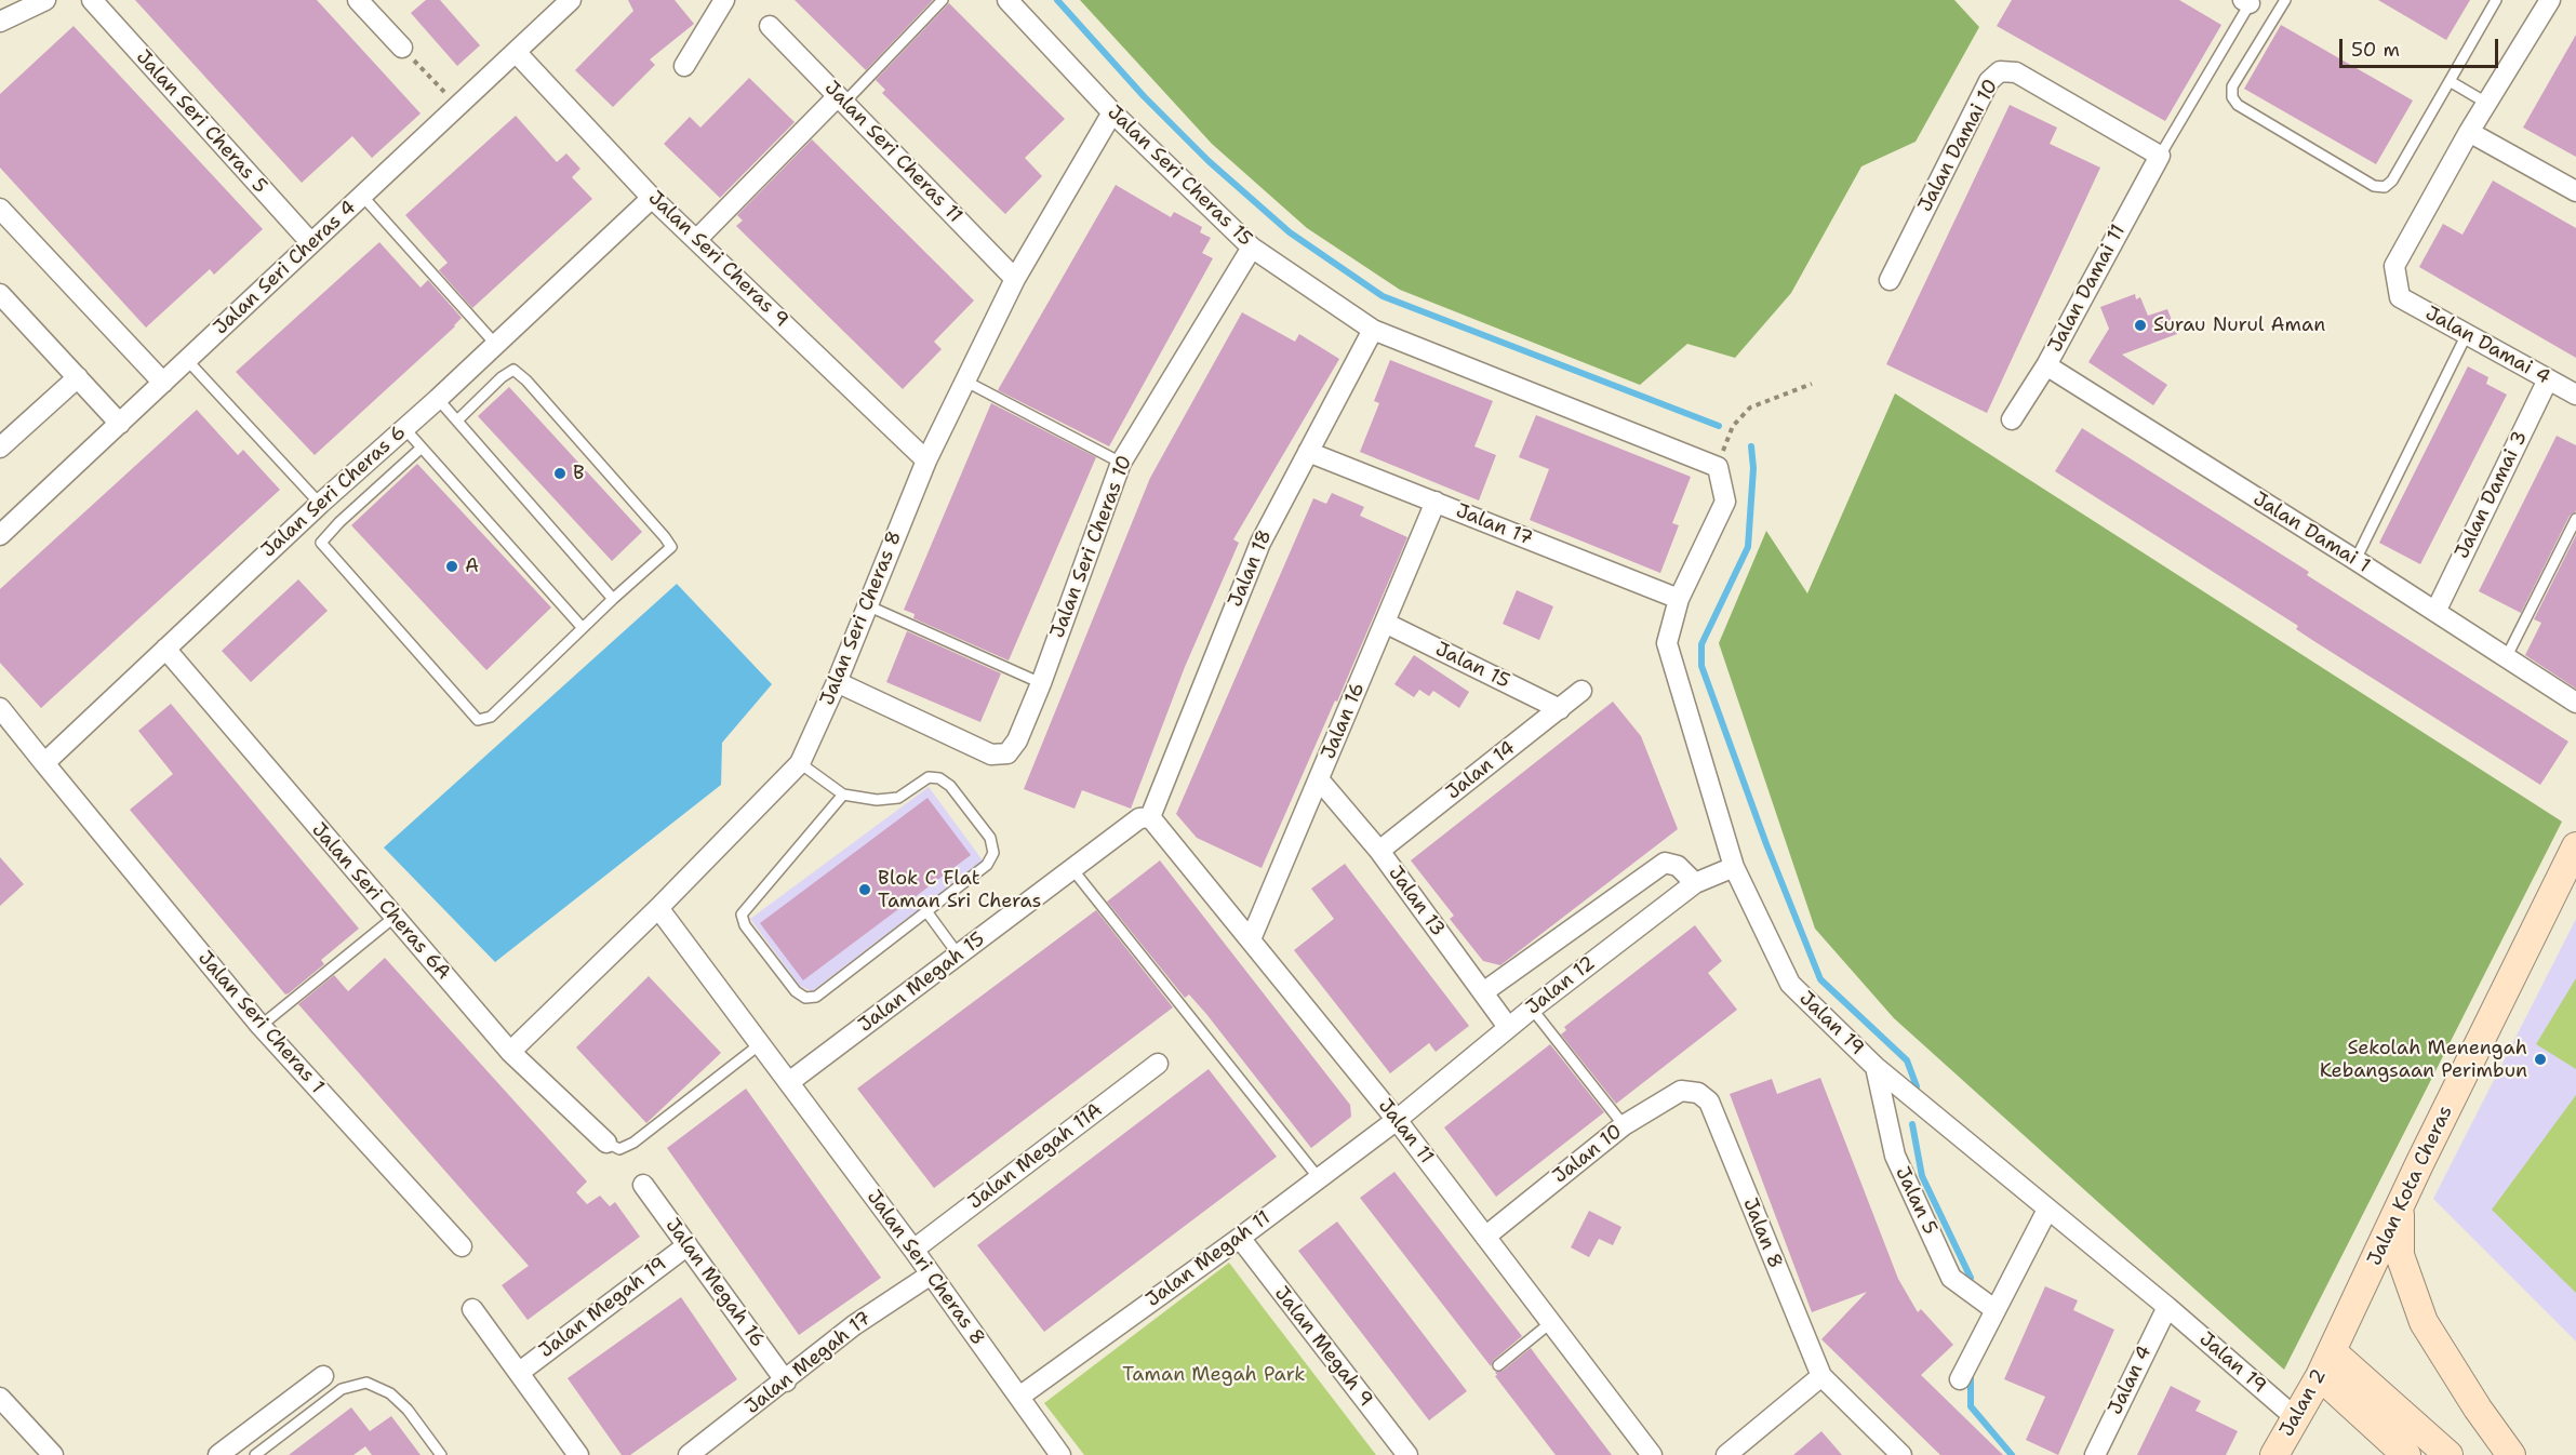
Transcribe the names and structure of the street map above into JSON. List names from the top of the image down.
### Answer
{
  "streets": {
    "street": [
      "Jalan Seri Cheras 5",
      "Jalan Damai 10",
      "Jalan Seri Cheras 11",
      "Jalan Seri Cheras 15",
      "Jalan Seri Cheras 9",
      "Jalan Seri Cheras 4",
      "Jalan Damai 11",
      "Jalan Damai 4",
      "Jalan Seri Cheras 6",
      "Jalan Damai 3",
      "Jalan 17",
      "Jalan Damai 1",
      "Jalan Seri Cheras 10",
      "Jalan 18",
      "Jalan Seri Cheras 8",
      "Jalan 15",
      "Jalan 16",
      "Jalan 14",
      "Jalan Seri Cheras 6A",
      "Jalan 13",
      "Jalan Megah 15",
      "Jalan 12",
      "Jalan Seri Cheras 1",
      "Jalan 19",
      "Jalan 11",
      "Jalan 10",
      "Jalan Megah 11A",
      "Jalan Kota Cheras",
      "Jalan 5",
      "Jalan 8",
      "Jalan Megah 11",
      "Jalan Megah 16",
      "Jalan Megah 19",
      "Jalan Megah 9",
      "Jalan Megah 17",
      "Jalan 4",
      "Jalan 2"
    ]
  },
  "crossings": [
    ["Jalan Seri Cheras 5", "Jalan Seri Cheras 4"],
    ["Jalan Damai 10", "Jalan Damai 11"],
    ["Jalan Seri Cheras 11", "Jalan Seri Cheras 8"],
    ["Jalan Seri Cheras 15", "Jalan Seri Cheras 10"],
    ["Jalan Seri Cheras 15", "Jalan 18"],
    ["Jalan Seri Cheras 15", "Jalan Seri Cheras 8"],
    ["Jalan Seri Cheras 9", "Jalan Seri Cheras 4"],
    ["Jalan Seri Cheras 9", "Jalan Seri Cheras 6"],
    ["Jalan Seri Cheras 9", "Jalan Seri Cheras 8"],
    ["Jalan Damai 11", "Jalan Damai 1"],
    ["Jalan Damai 4", "Jalan Damai 3"],
    ["Jalan Seri Cheras 6", "Jalan Seri Cheras 6A"],
    ["Jalan Seri Cheras 6", "Jalan Seri Cheras 1"],
    ["Jalan Damai 3", "Jalan Damai 1"],
    ["Jalan 17", "Jalan 18"],
    ["Jalan 17", "Jalan 16"],
    ["Jalan 17", "Jalan 19"],
    ["Jalan Seri Cheras 10", "Jalan Seri Cheras 8"],
    ["Jalan 18", "Jalan Megah 15"],
    ["Jalan 18", "Jalan 11"],
    ["Jalan Seri Cheras 8", "Jalan Seri Cheras 6A"],
    ["Jalan Seri Cheras 8", "Jalan Megah 15"],
    ["Jalan Seri Cheras 8", "Jalan Megah 11A"],
    ["Jalan Seri Cheras 8", "Jalan Megah 11"],
    ["Jalan Seri Cheras 8", "Jalan Megah 17"],
    ["Jalan 15", "Jalan 16"],
    ["Jalan 15", "Jalan 14"],
    ["Jalan 16", "Jalan 13"],
    ["Jalan 16", "Jalan 11"],
    ["Jalan 14", "Jalan 13"],
    ["Jalan 13", "Jalan 12"],
    ["Jalan Megah 15", "Jalan 11"],
    ["Jalan 12", "Jalan 19"],
    ["Jalan 12", "Jalan 11"],
    ["Jalan 12", "Jalan Megah 11"],
    ["Jalan 19", "Jalan 5"],
    ["Jalan 19", "Jalan 4"],
    ["Jalan 19", "Jalan 2"],
    ["Jalan 11", "Jalan 10"],
    ["Jalan 11", "Jalan Megah 11"],
    ["Jalan 10", "Jalan 8"],
    ["Jalan Kota Cheras", "Jalan 2"],
    ["Jalan Megah 11", "Jalan Megah 9"],
    ["Jalan Megah 16", "Jalan Megah 19"],
    ["Jalan Megah 16", "Jalan Megah 17"]
  ],
  "parks": ["Taman Megah Park"],
  "places": [
    "Surau Nurul Aman",
    "B",
    "A",
    "Blok C Flat Taman Sri Cheras",
    "Sekolah Menengah Kebangsaan Perimbun"
  ],
  "scale_bar": "50 m"
}
